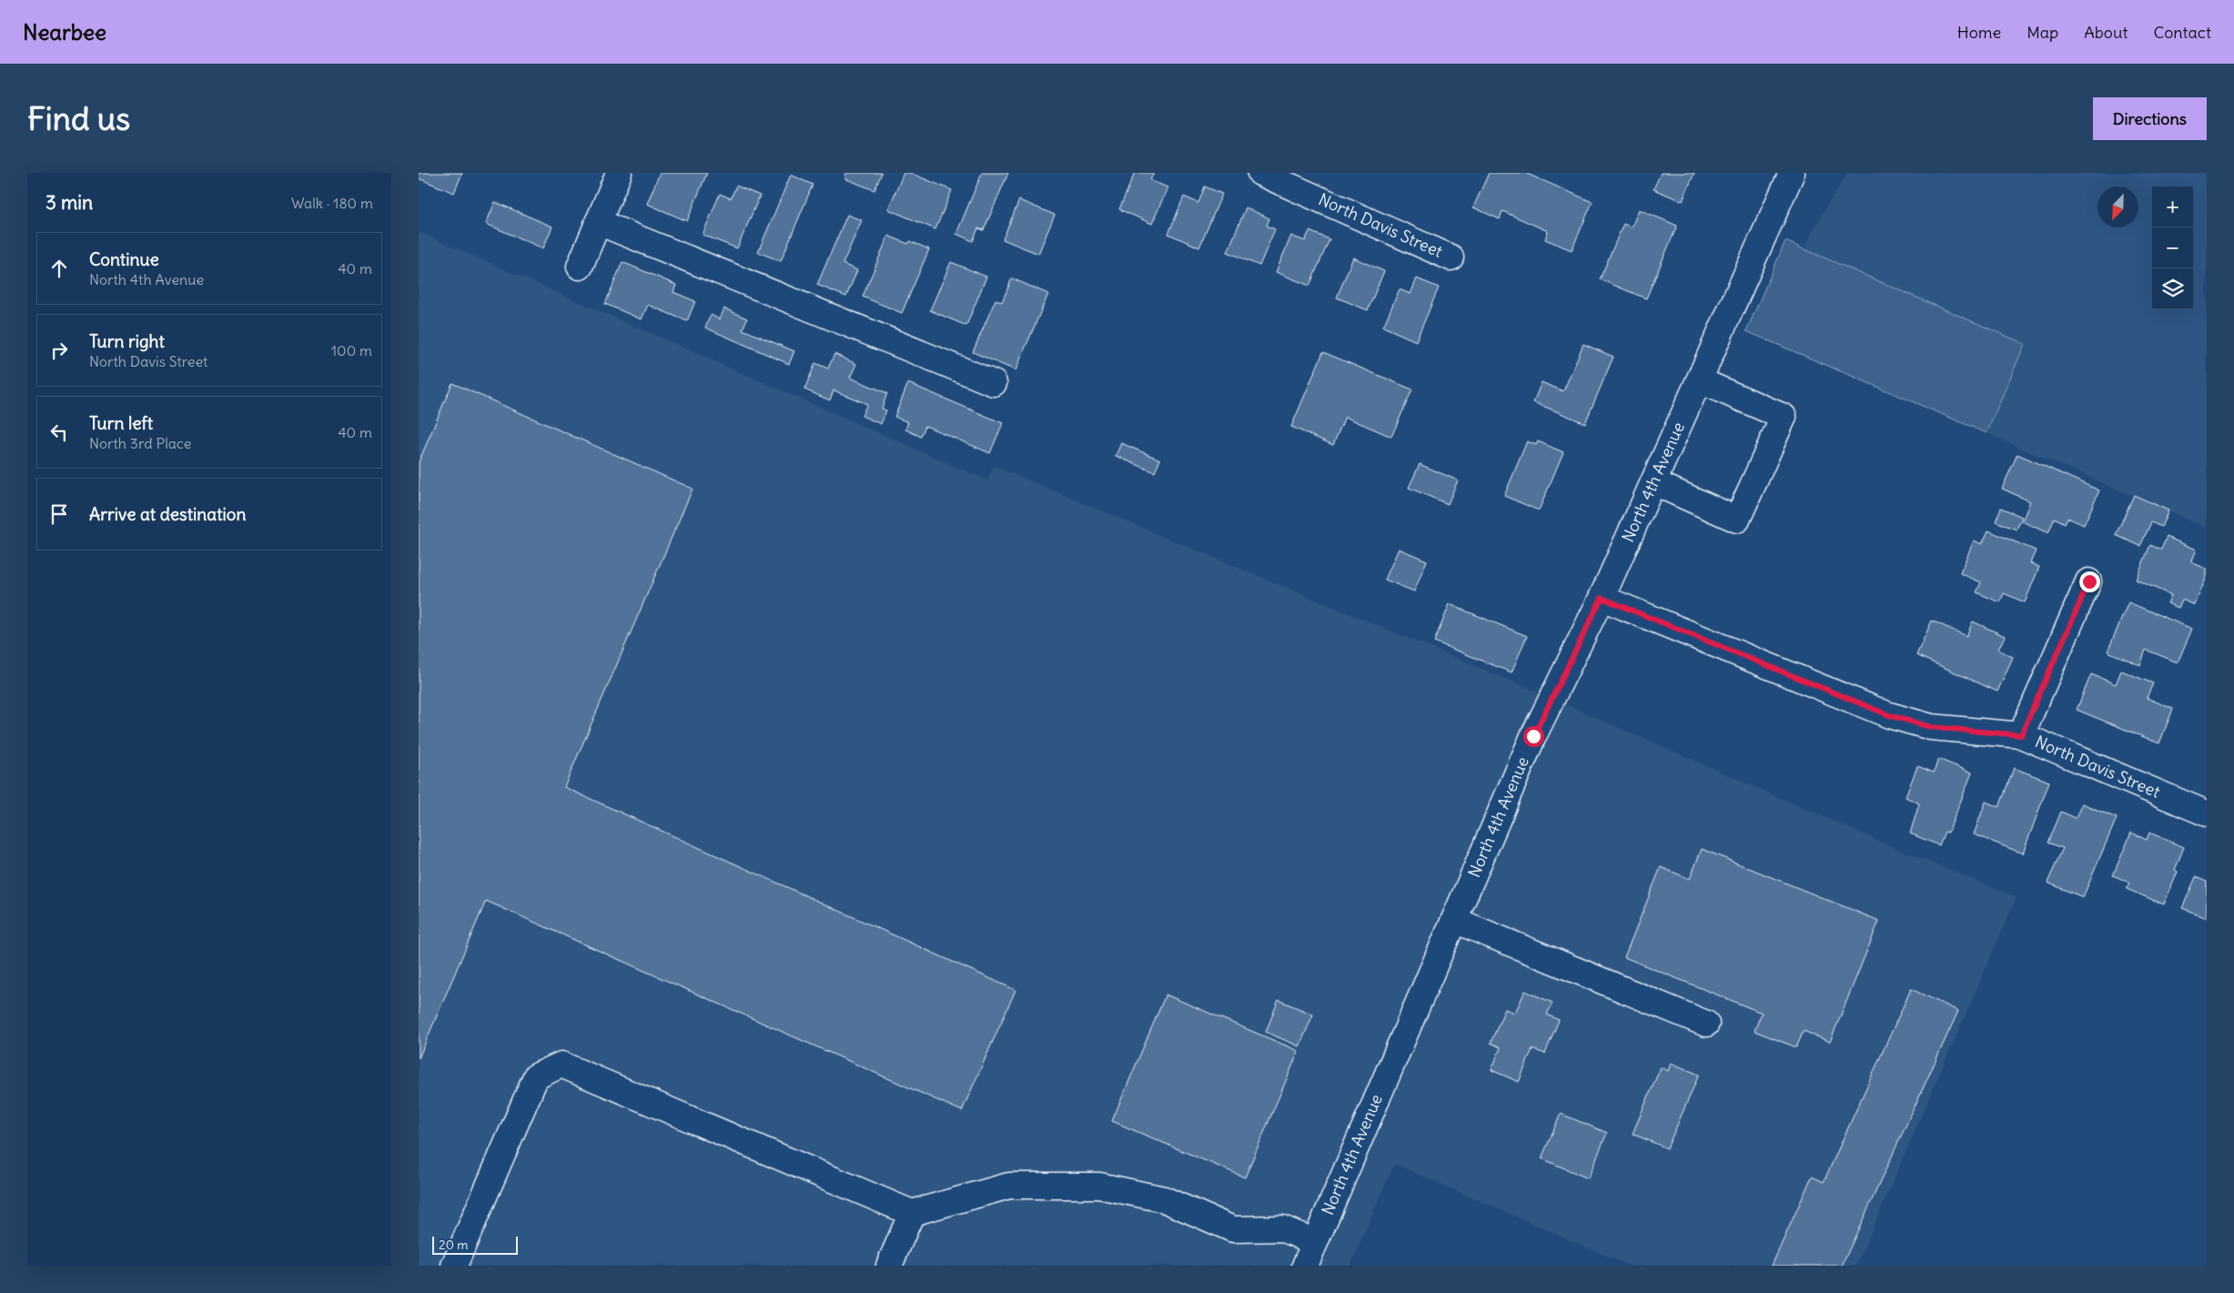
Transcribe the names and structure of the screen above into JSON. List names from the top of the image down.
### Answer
{
  "streets": {
    "street": ["North Davis Street", "North 4th Avenue"]
  },
  "crossings": [
    ["North Davis Street", "North 4th Avenue"]
  ],
  "scale_bar": "20 m",
  "north": "bottom left",
  "page": {
    "header": "Nearbee",
    "nav": [
      "Home",
      "Map",
      "About",
      "Contact"
    ],
    "buttons": "Directions",
    "title": "Find us",
    "heading": ["3 min", "Walk · 180 m"],
    "map_buttons": ["+", "−"],
    "list": [
      ["Continue", "North 4th Avenue", "40 m"],
      ["Turn right", "North Davis Street", "100 m"],
      ["Turn left", "North 3rd Place", "40 m"],
      "Arrive at destination"
    ],
    "scale": "20 m"
  }
}
